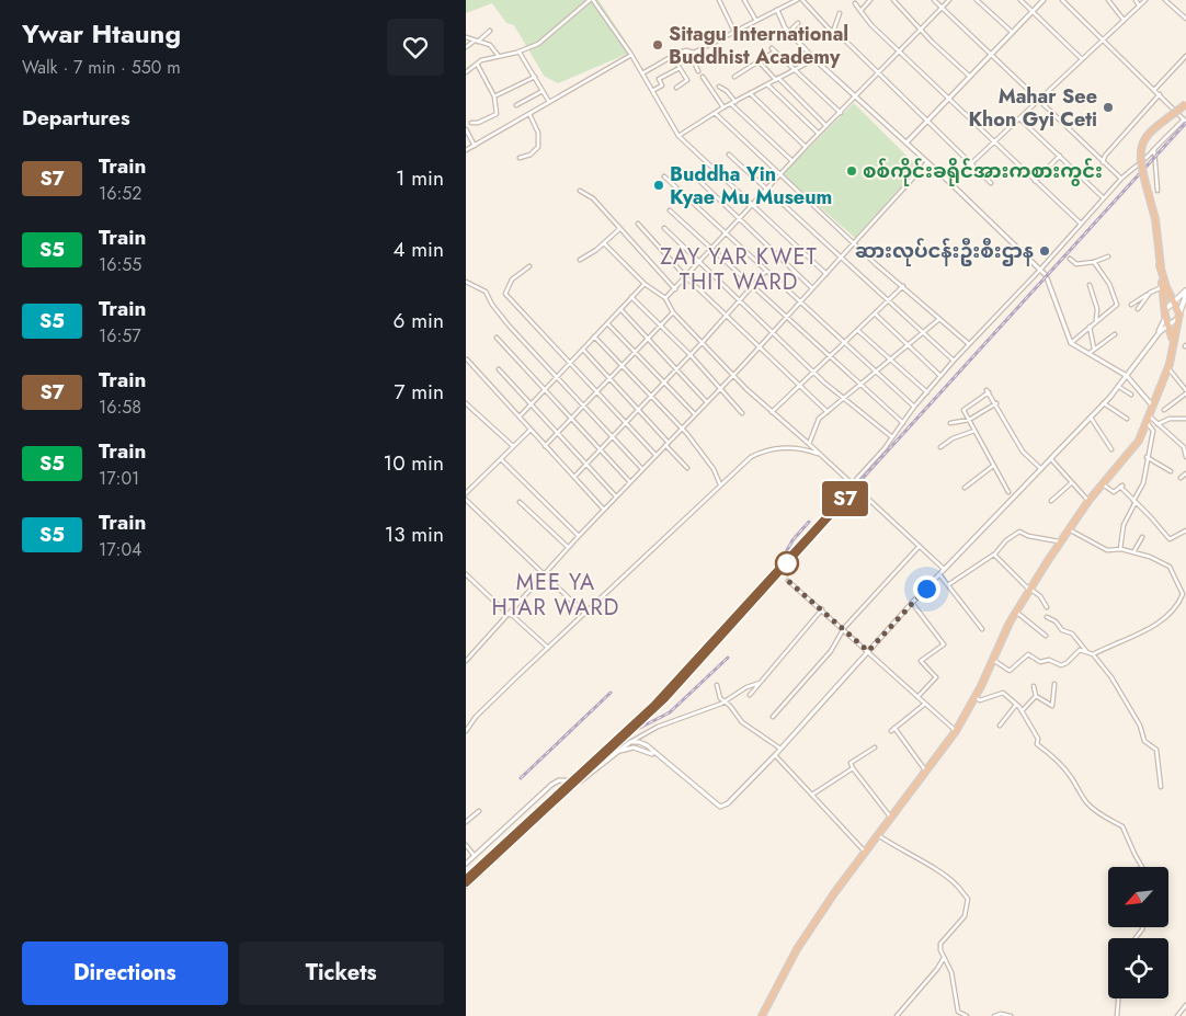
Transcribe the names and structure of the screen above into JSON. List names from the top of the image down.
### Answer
{
  "districts": ["ZAY YAR KWET THIT WARD", "MEE YA HTAR WARD"],
  "places": [
    "Sitagu International Buddhist Academy",
    "Mahar See Khon Gyi Ceti",
    "စစ်ကိုင်းခရိုင်အားကစားကွင်း",
    "Buddha Yin Kyae Mu Museum",
    "ဆားလုပ်ငန်းဦးစီးဌာန"
  ],
  "north": "bottom left",
  "page": {
    "heading": [
      ["Ywar Htaung", "Walk · 7 min · 550 m"],
      "Departures"
    ],
    "on_map": "S7",
    "list": [
      {
        "mark": "S7",
        "name": "Train",
        "note": "16:52",
        "value": "1 min"
      },
      {
        "mark": "S5",
        "name": "Train",
        "note": "16:55",
        "value": "4 min"
      },
      {
        "mark": "S5",
        "name": "Train",
        "note": "16:57",
        "value": "6 min"
      },
      {
        "mark": "S7",
        "name": "Train",
        "note": "16:58",
        "value": "7 min"
      },
      {
        "mark": "S5",
        "name": "Train",
        "note": "17:01",
        "value": "10 min"
      },
      {
        "mark": "S5",
        "name": "Train",
        "note": "17:04",
        "value": "13 min"
      }
    ],
    "buttons": ["Directions", "Tickets"]
  }
}
